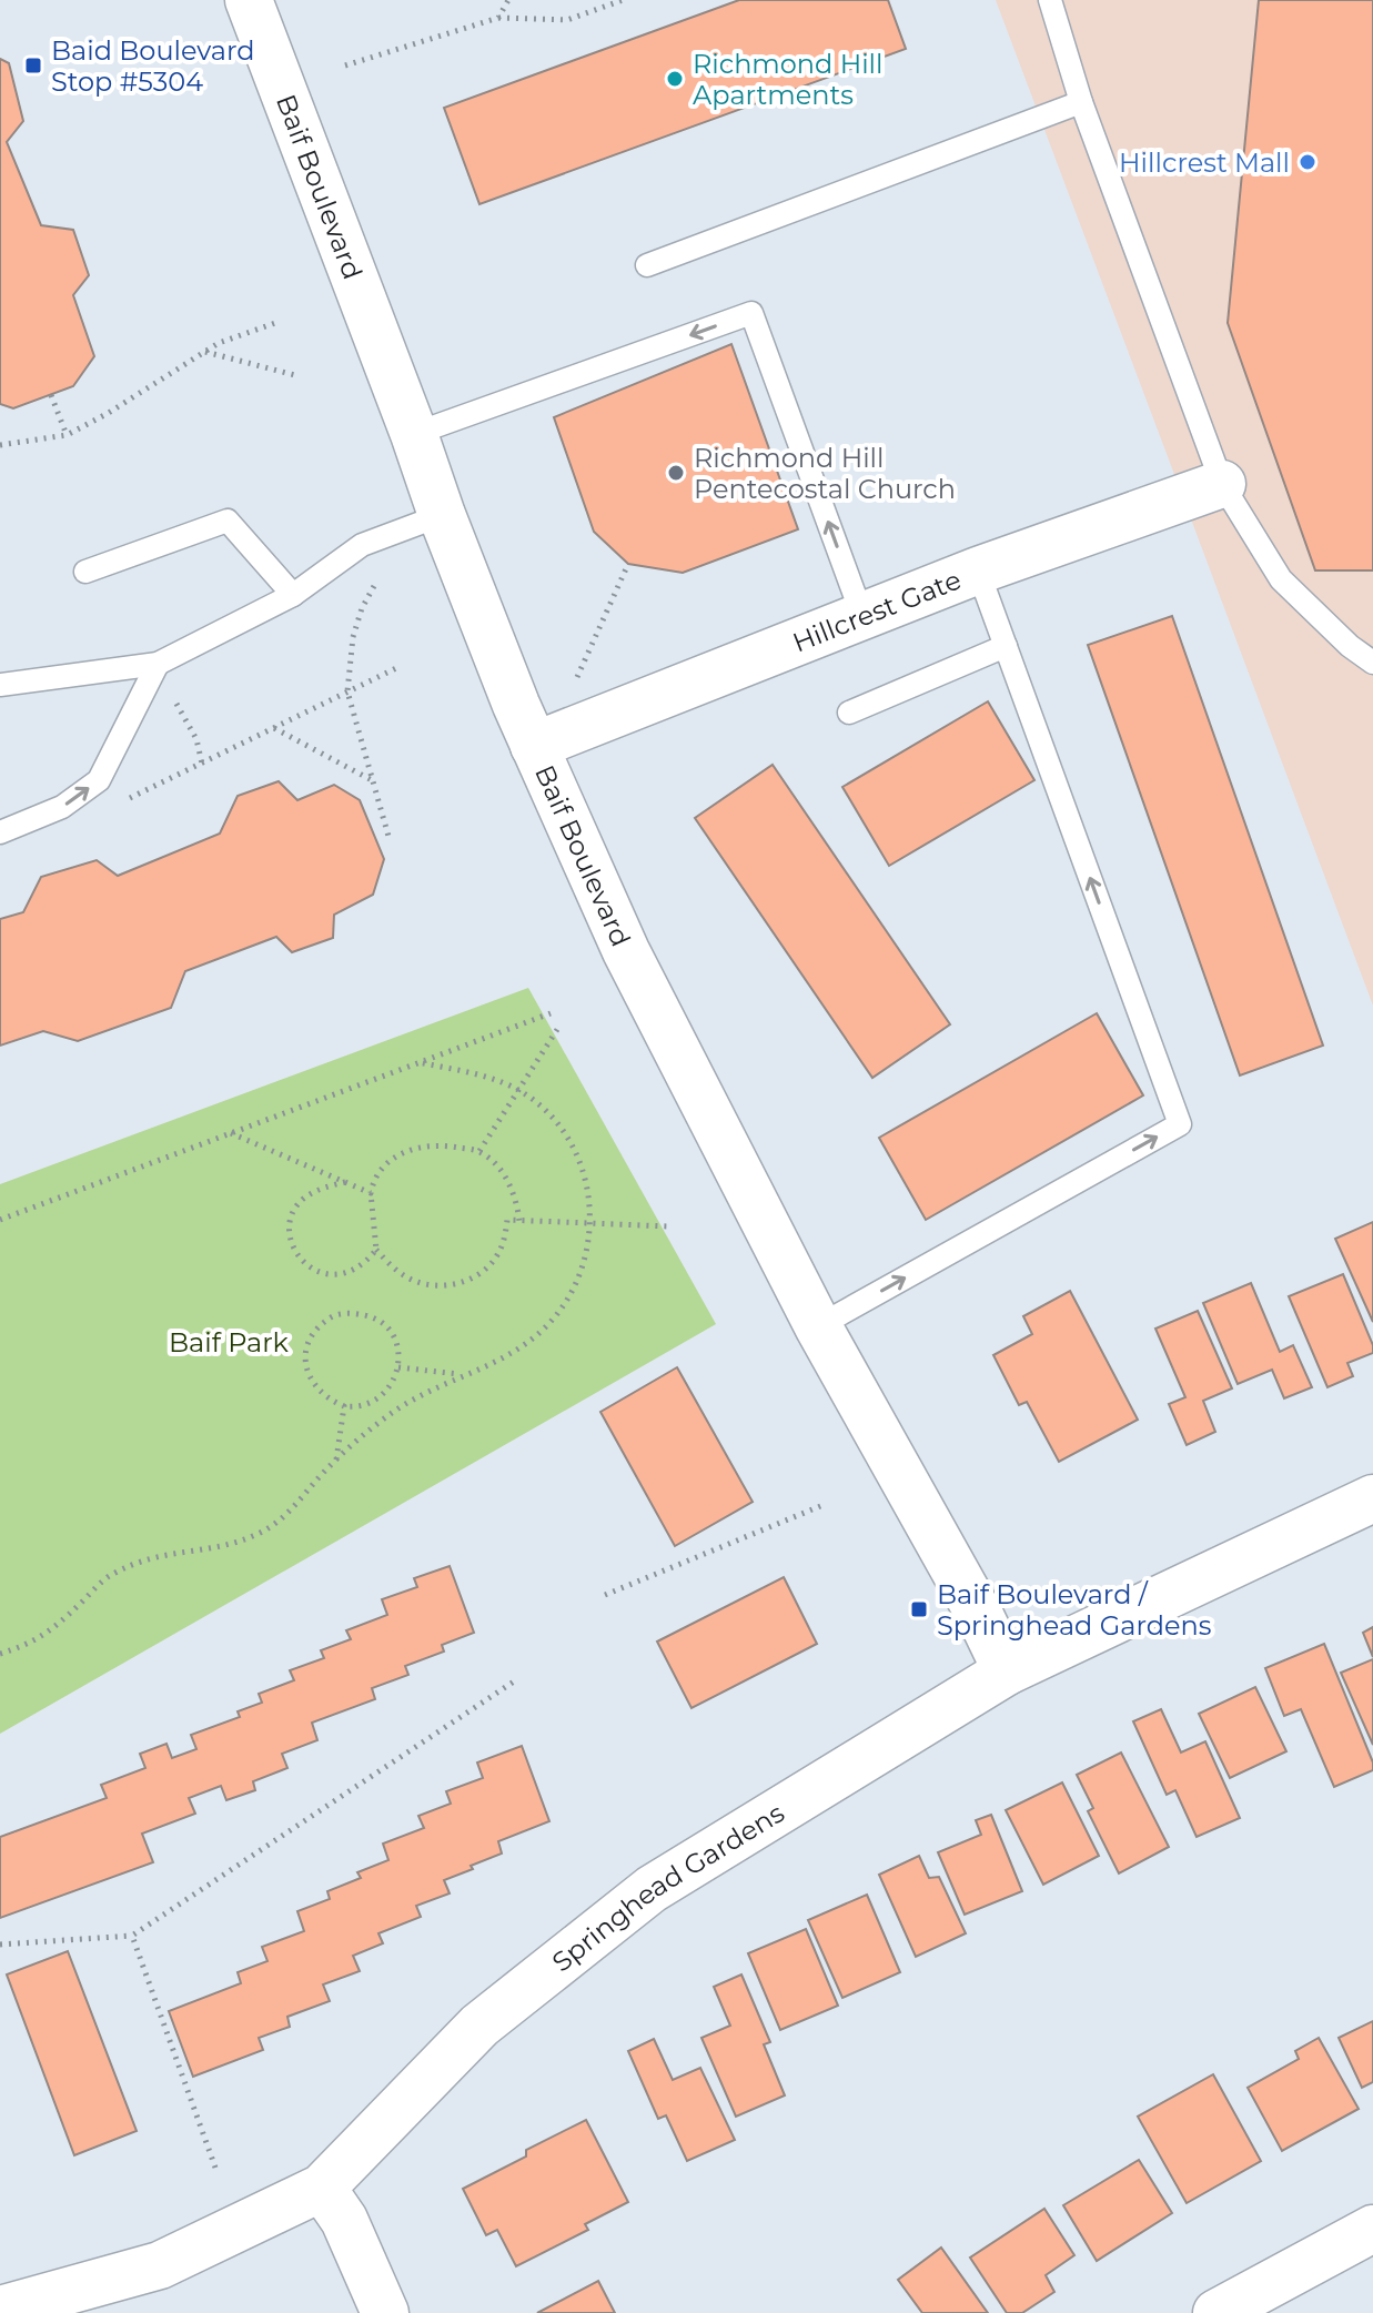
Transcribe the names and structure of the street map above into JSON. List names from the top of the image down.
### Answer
{
  "streets": {
    "street": ["Baif Boulevard", "Hillcrest Gate", "Springhead Gardens"]
  },
  "crossings": [
    ["Baif Boulevard", "Hillcrest Gate"],
    ["Baif Boulevard", "Springhead Gardens"]
  ],
  "parks": ["Baif Park"],
  "places": {
    "transit": ["Baid Boulevard Stop #5304", "Baif Boulevard / Springhead Gardens"],
    "other": ["Richmond Hill Apartments", "Hillcrest Mall", "Richmond Hill Pentecostal Church"]
  }
}
